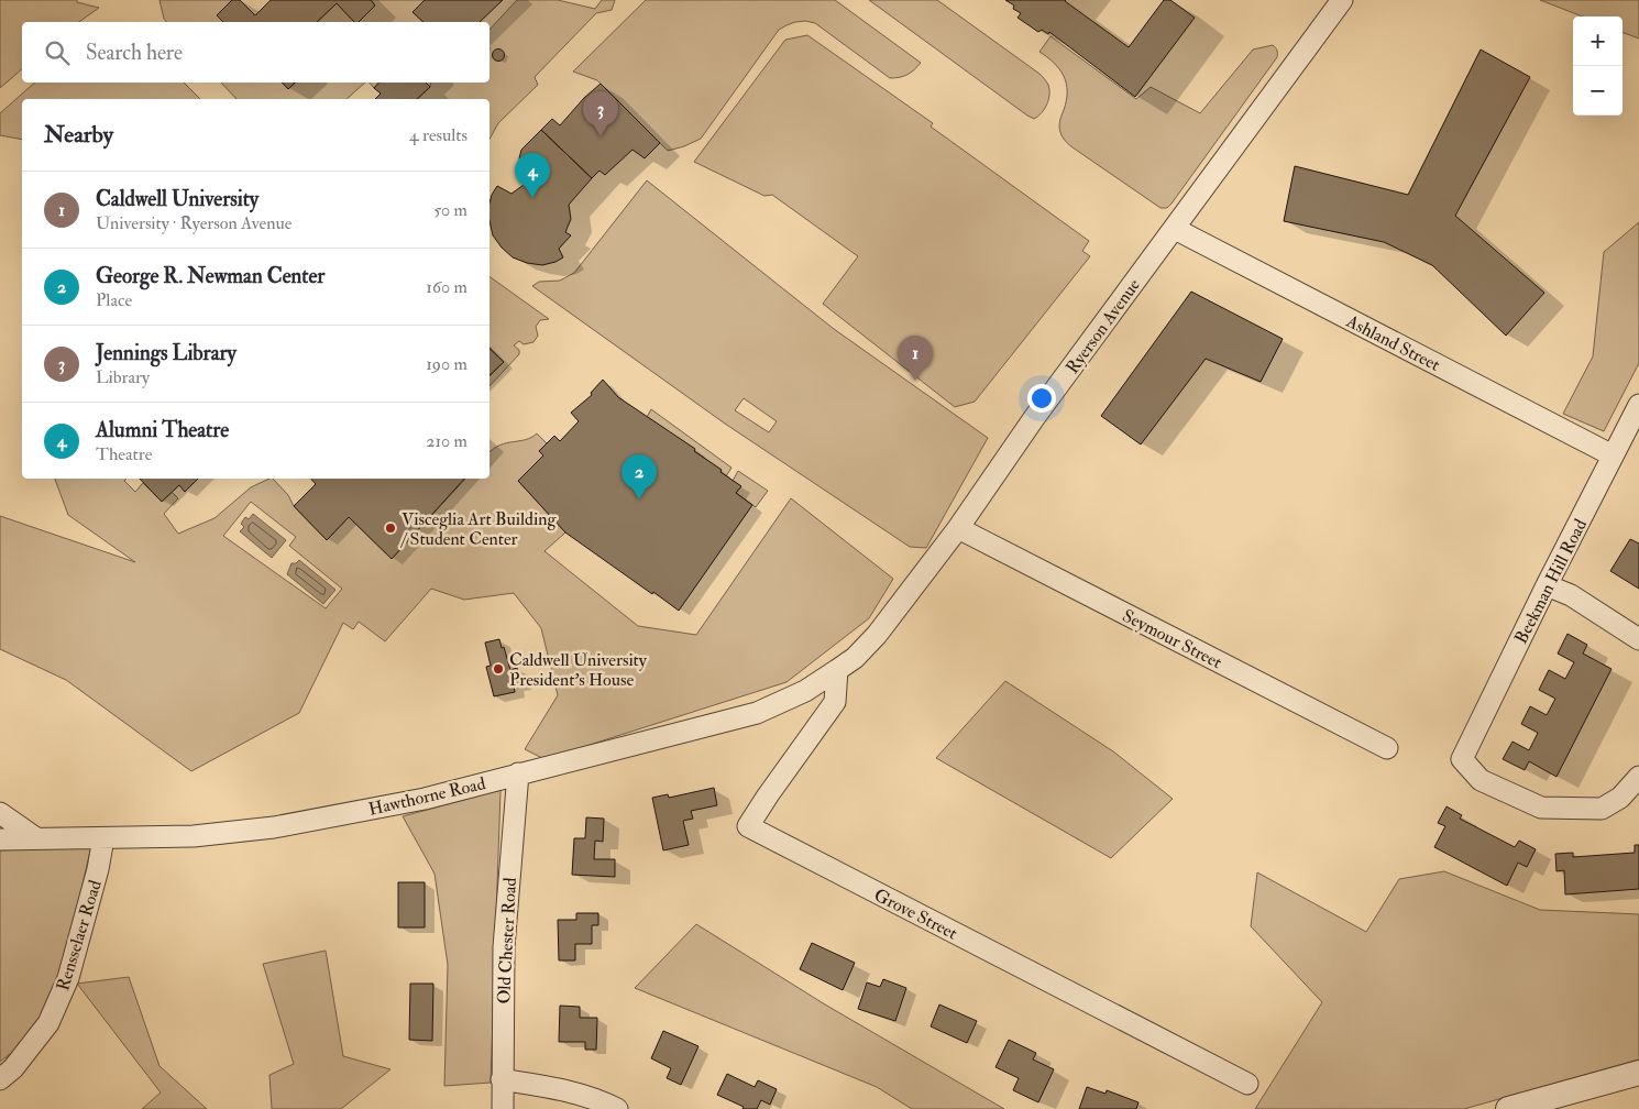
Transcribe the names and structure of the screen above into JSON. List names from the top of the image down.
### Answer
{
  "streets": {
    "street": [
      "Ryerson Avenue",
      "Ashland Street",
      "Beekman Hill Road",
      "Seymour Street",
      "Hawthorne Road",
      "Grove Street",
      "Rensselaer Road",
      "Old Chester Road"
    ]
  },
  "crossings": [
    ["Ryerson Avenue", "Ashland Street"],
    ["Ryerson Avenue", "Seymour Street"],
    ["Ryerson Avenue", "Hawthorne Road"],
    ["Ryerson Avenue", "Grove Street"],
    ["Ashland Street", "Beekman Hill Road"],
    ["Hawthorne Road", "Grove Street"],
    ["Hawthorne Road", "Rensselaer Road"],
    ["Hawthorne Road", "Old Chester Road"]
  ],
  "places": ["Visceglia Art Building / Student Center", "Caldwell University President's House"],
  "page": {
    "map_buttons": ["+", "−"],
    "search": "Search here",
    "pins": [
      "3",
      "4",
      "1",
      "2"
    ],
    "heading": ["Nearby", "4 results"],
    "list": [
      {
        "mark": "1",
        "name": "Caldwell University",
        "note": "University · Ryerson Avenue",
        "value": "50 m"
      },
      {
        "mark": "2",
        "name": "George R. Newman Center",
        "note": "Place",
        "value": "160 m"
      },
      {
        "mark": "3",
        "name": "Jennings Library",
        "note": "Library",
        "value": "190 m"
      },
      {
        "mark": "4",
        "name": "Alumni Theatre",
        "note": "Theatre",
        "value": "210 m"
      }
    ]
  }
}
